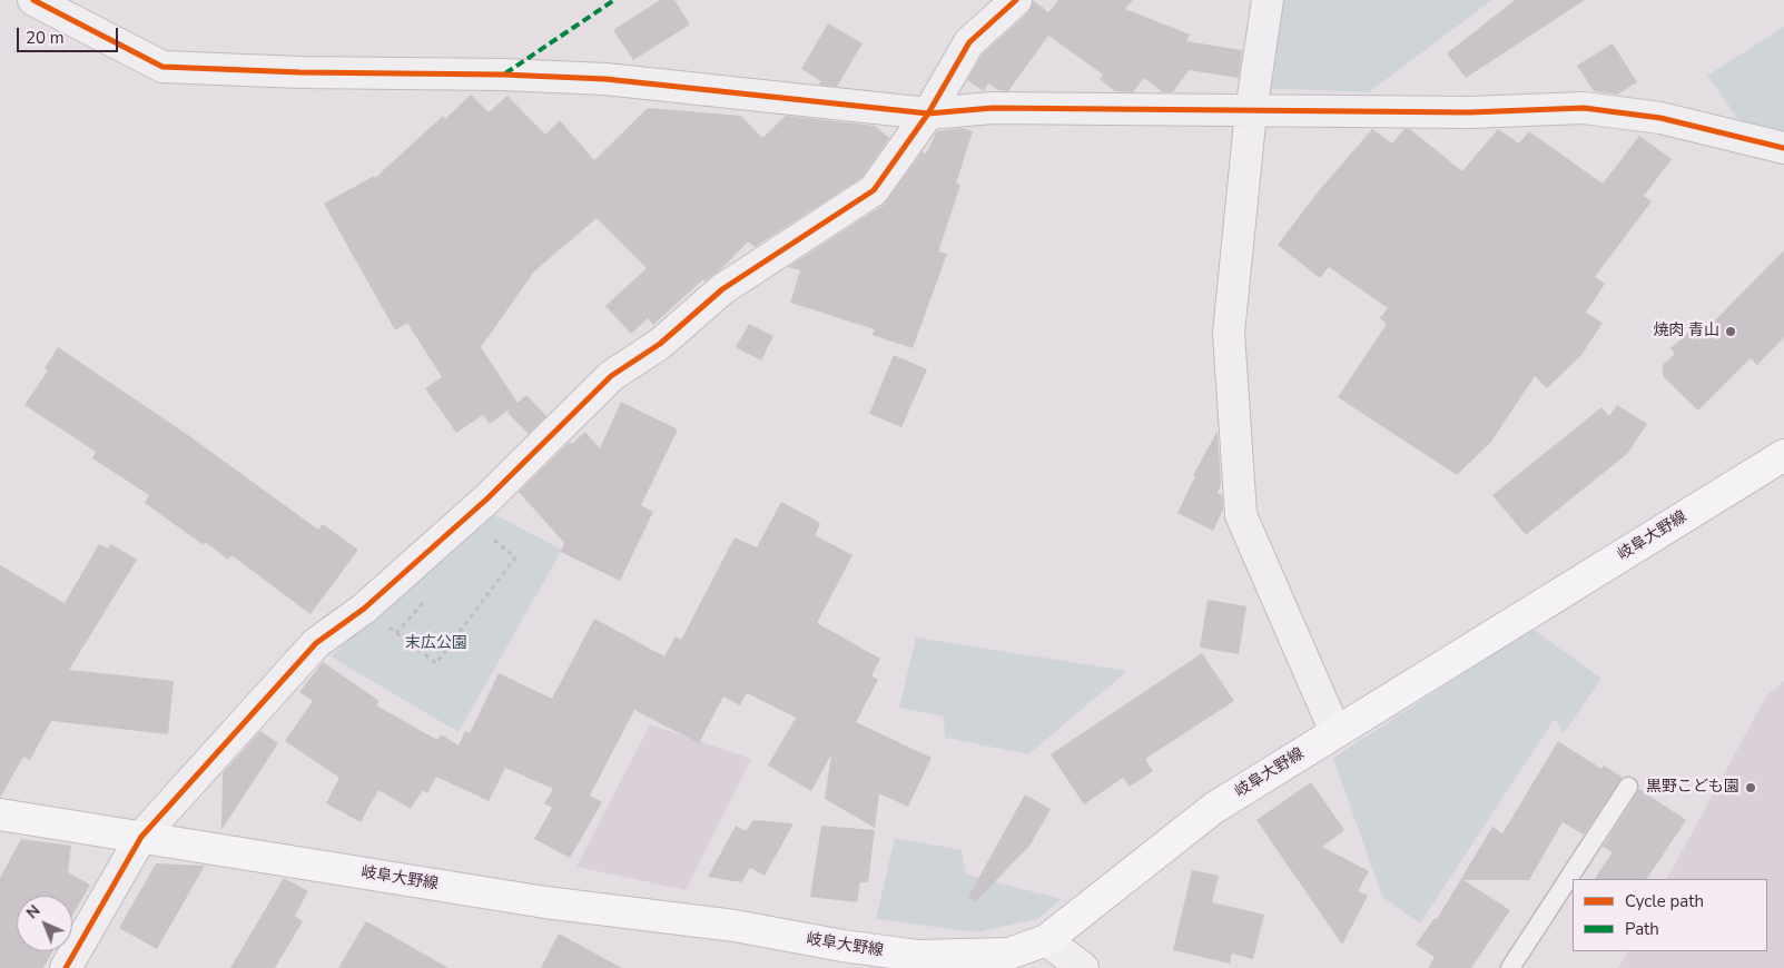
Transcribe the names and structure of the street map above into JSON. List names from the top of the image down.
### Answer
{
  "streets": {
    "main road": ["岐阜大野線"]
  },
  "parks": ["末広公園"],
  "places": ["焼肉 青山", "黒野こども園"],
  "legend": ["Cycle path", "Path"],
  "scale_bar": "20 m",
  "north": "top left"
}
